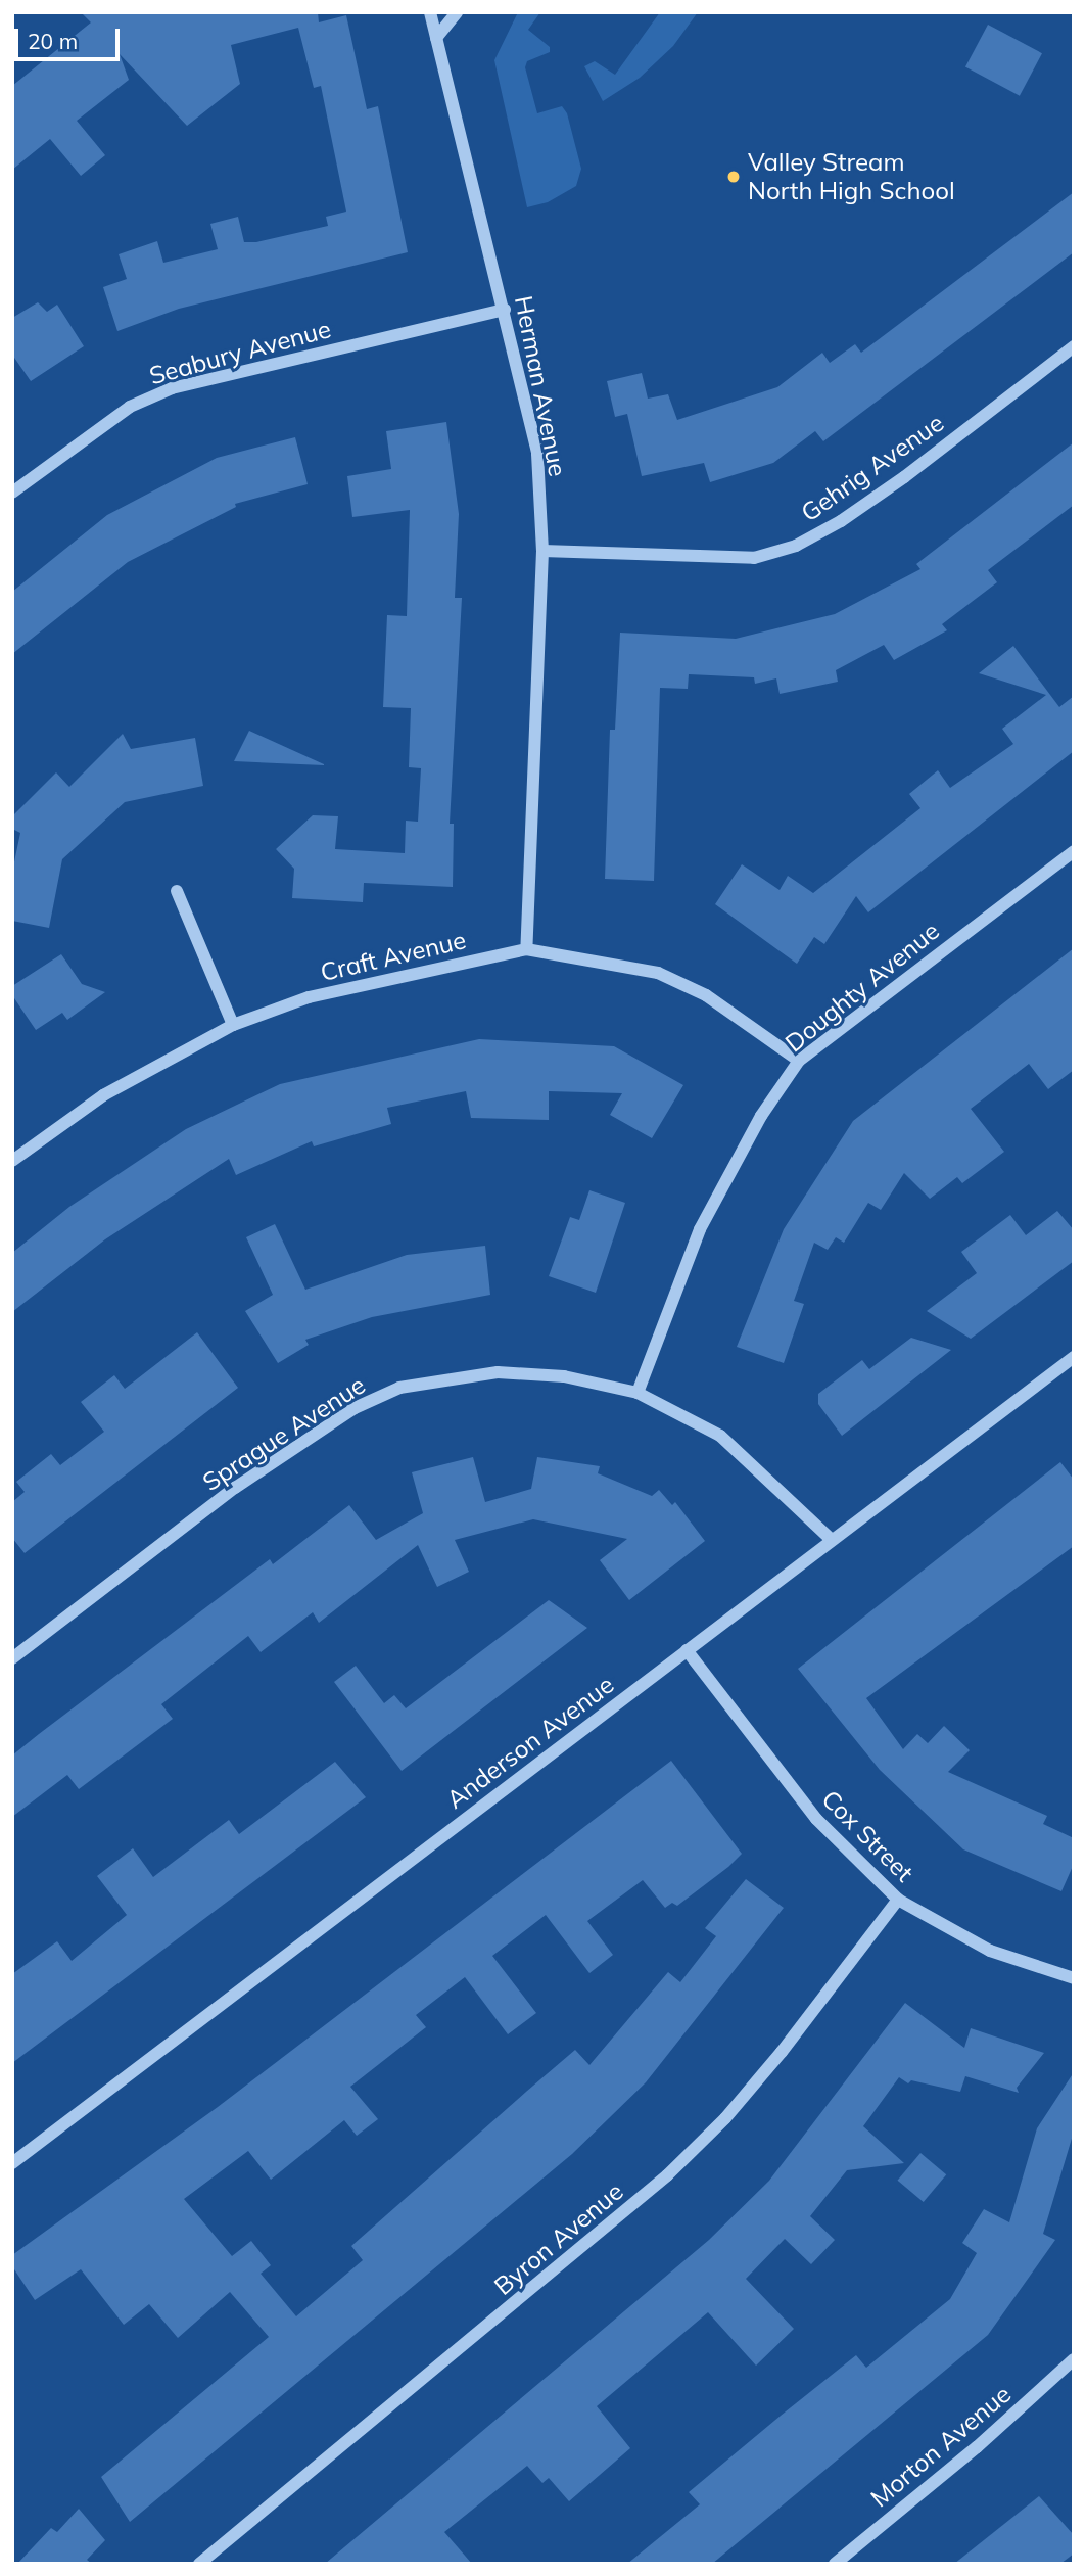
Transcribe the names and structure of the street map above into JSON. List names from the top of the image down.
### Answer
{
  "streets": {
    "street": [
      "Seabury Avenue",
      "Herman Avenue",
      "Gehrig Avenue",
      "Craft Avenue",
      "Doughty Avenue",
      "Sprague Avenue",
      "Anderson Avenue",
      "Cox Street",
      "Byron Avenue",
      "Morton Avenue"
    ]
  },
  "crossings": [
    ["Seabury Avenue", "Herman Avenue"],
    ["Herman Avenue", "Gehrig Avenue"],
    ["Herman Avenue", "Craft Avenue"],
    ["Craft Avenue", "Doughty Avenue"],
    ["Doughty Avenue", "Sprague Avenue"],
    ["Sprague Avenue", "Anderson Avenue"],
    ["Anderson Avenue", "Cox Street"],
    ["Cox Street", "Byron Avenue"]
  ],
  "places": ["Valley Stream North High School"],
  "scale_bar": "20 m"
}
